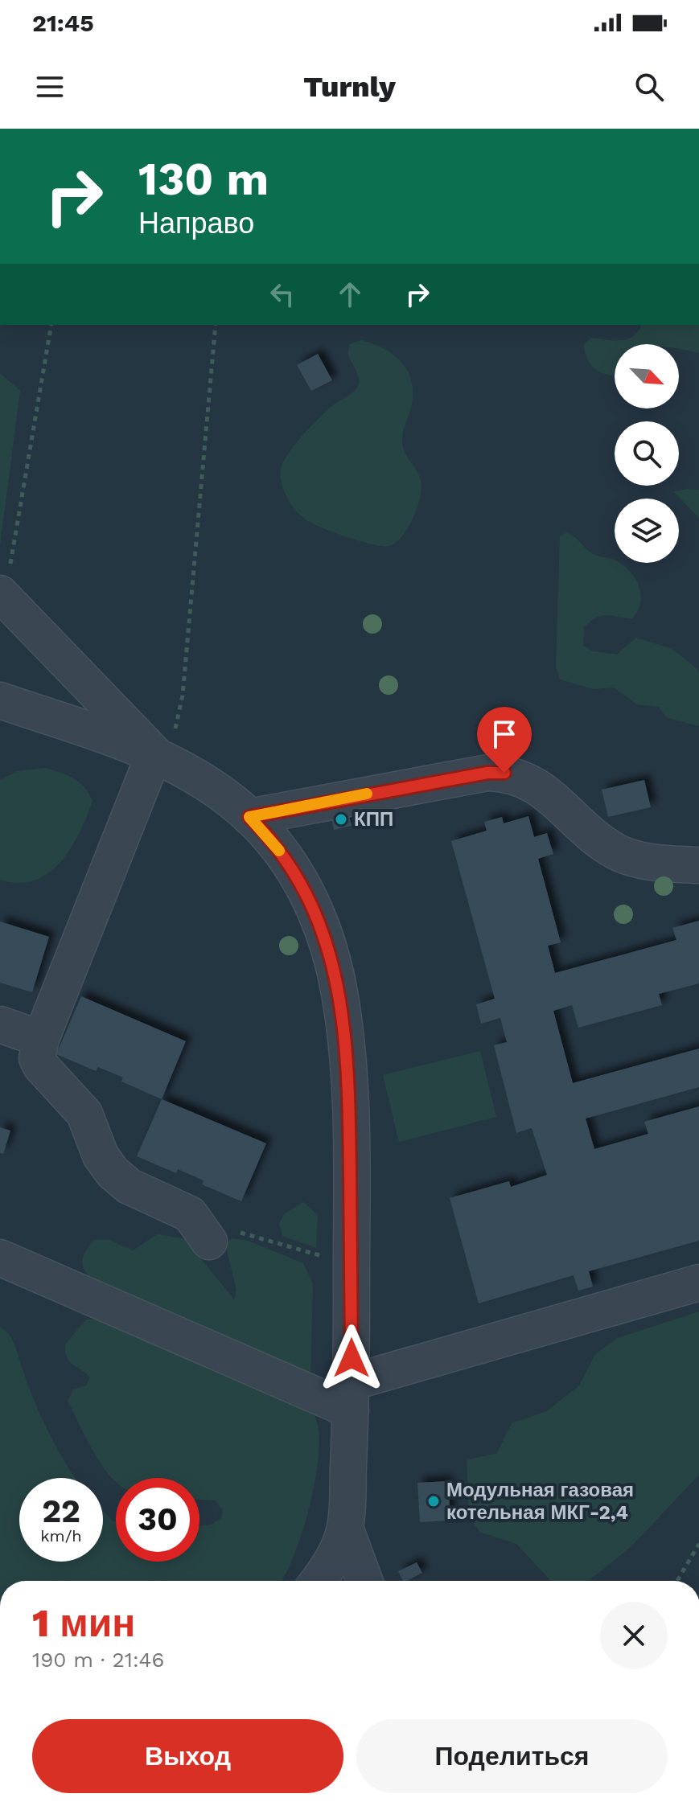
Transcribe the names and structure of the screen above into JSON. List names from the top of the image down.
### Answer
{
  "places": ["КПП", "Модульная газовая котельная МКГ-2,4"],
  "north": "bottom right",
  "page": {
    "status": "21:45",
    "header": "Turnly",
    "turn": ["130 m", "Направо"],
    "speed": "22 km/h",
    "limit": "30",
    "heading": ["1 мин", "190 m · 21:46"],
    "buttons": ["Выход", "Поделиться"]
  }
}
